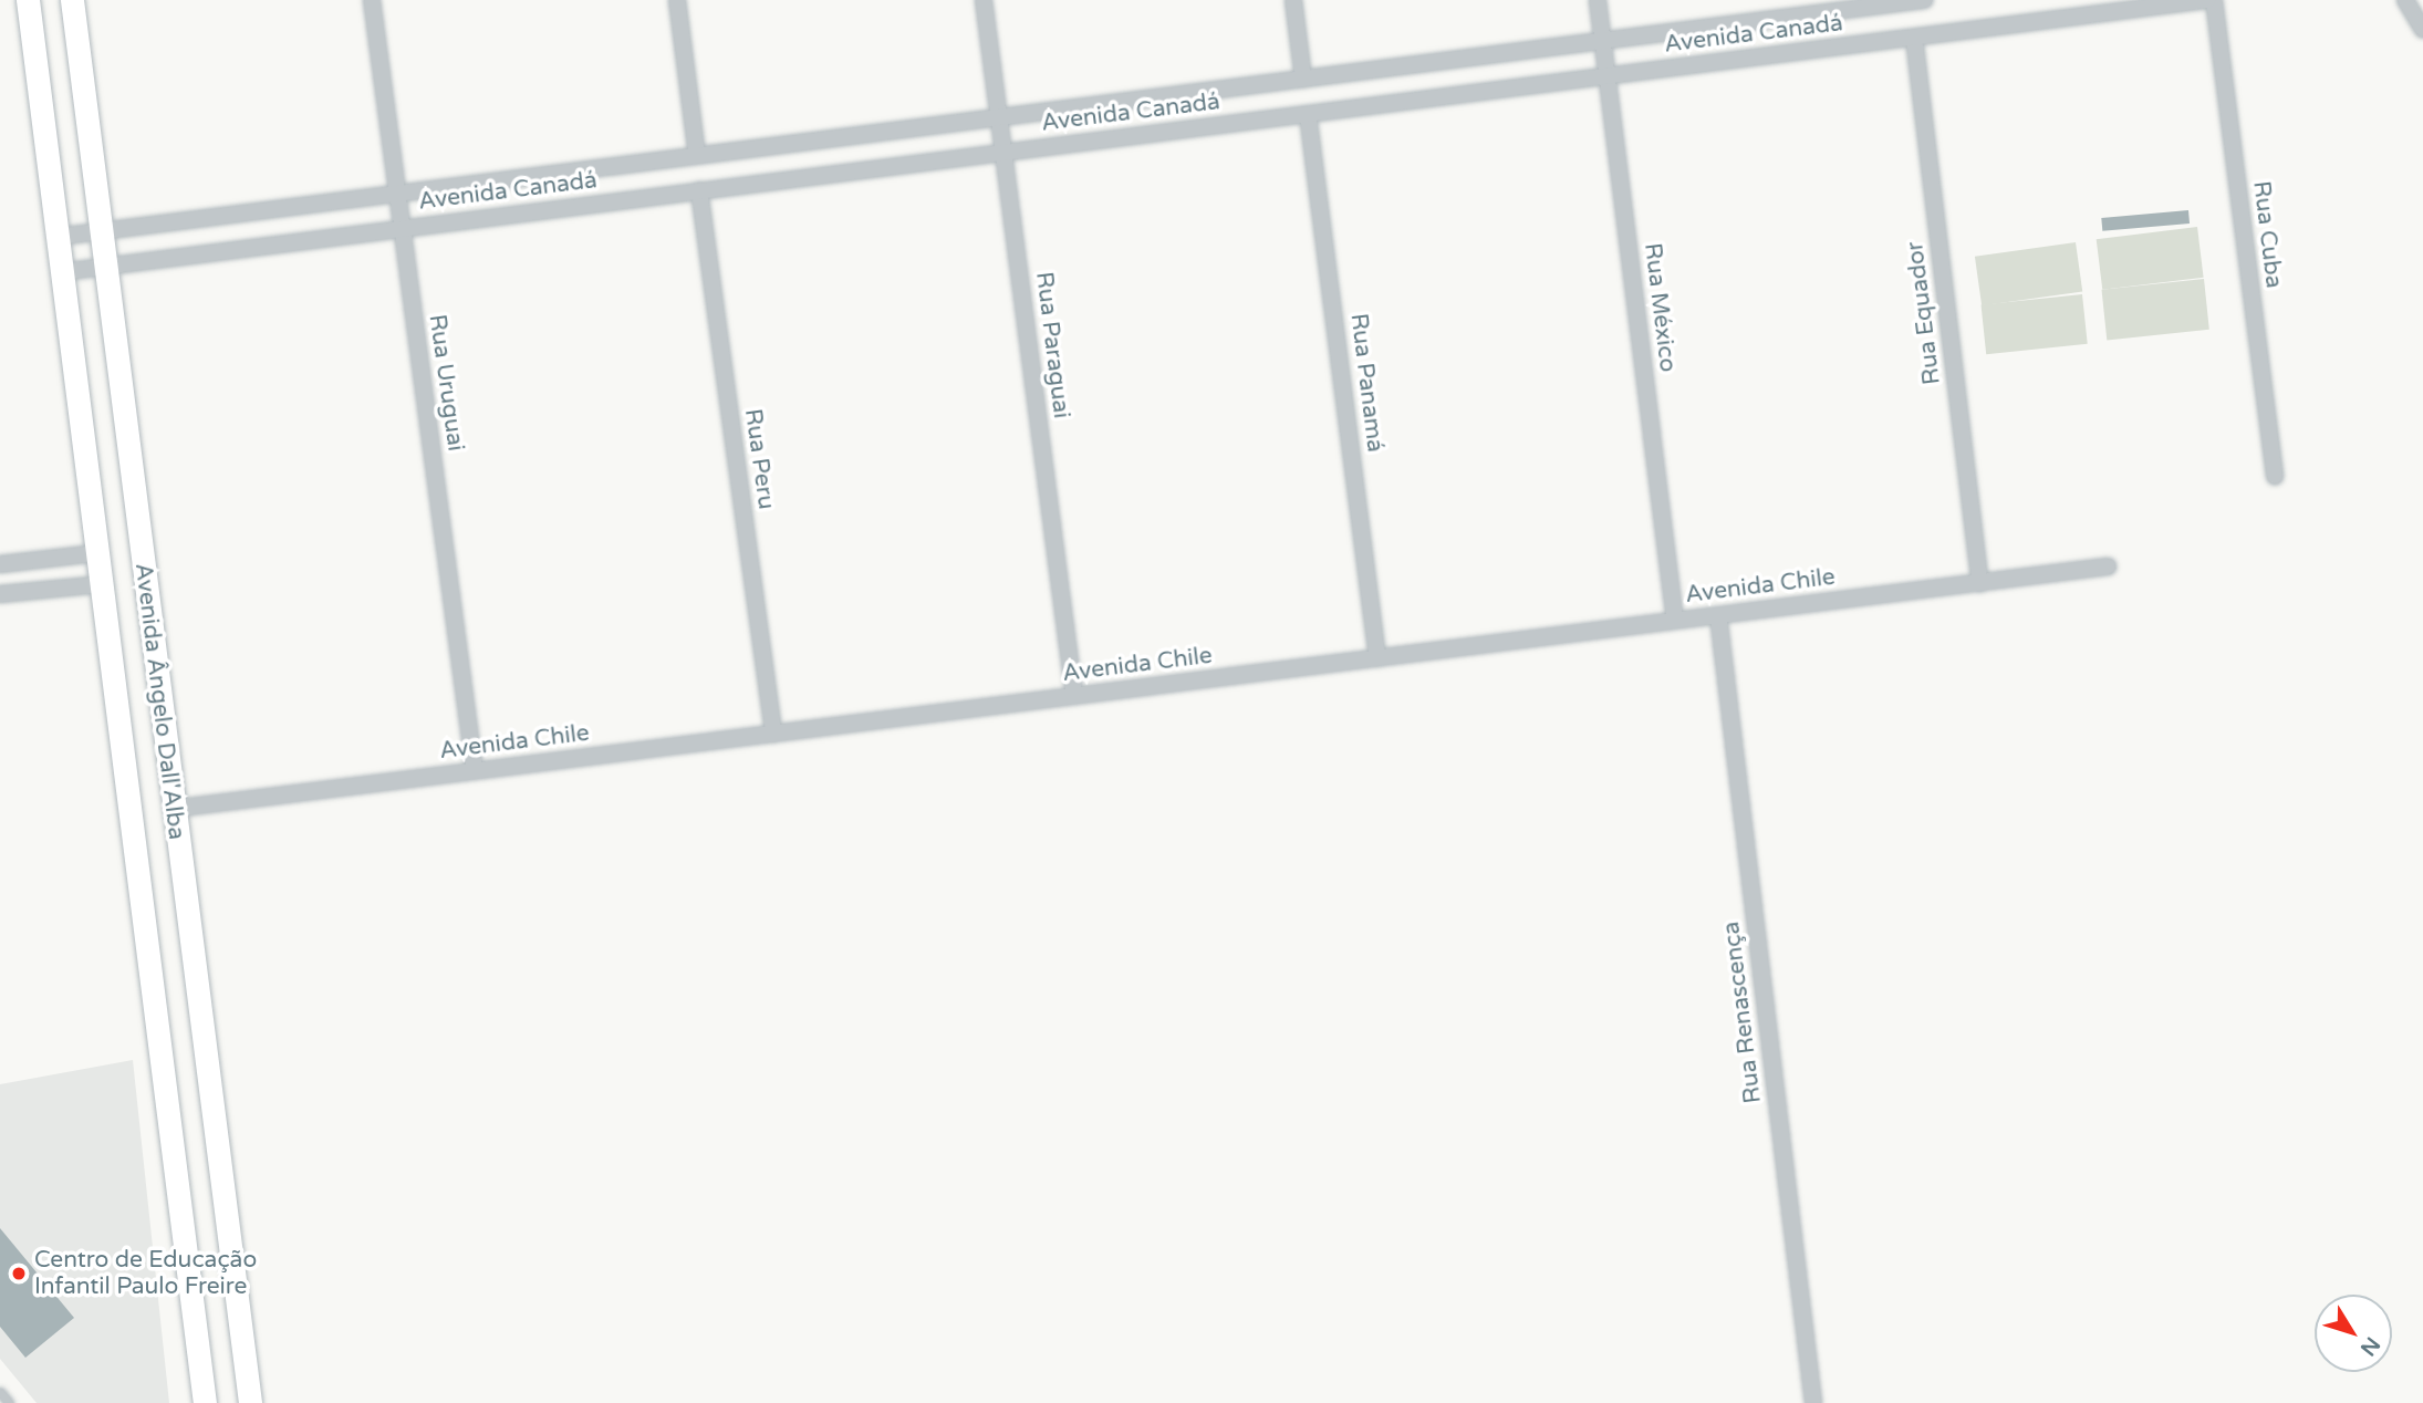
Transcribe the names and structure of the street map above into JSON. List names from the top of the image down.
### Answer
{
  "streets": {
    "main road": ["Avenida Ângelo Dall'Alba"],
    "street": [
      "Avenida Canadá",
      "Rua Cuba",
      "Rua México",
      "Rua Equador",
      "Rua Paraguai",
      "Rua Uruguai",
      "Rua Panamá",
      "Rua Peru",
      "Avenida Chile",
      "Rua Renascença"
    ]
  },
  "crossings": [
    ["Avenida Canadá", "Rua México"],
    ["Avenida Canadá", "Rua Equador"],
    ["Avenida Canadá", "Rua Paraguai"],
    ["Avenida Canadá", "Rua Uruguai"],
    ["Avenida Canadá", "Rua Panamá"],
    ["Avenida Canadá", "Rua Peru"],
    ["Avenida Canadá", "Avenida Ângelo Dall'Alba"],
    ["Rua México", "Avenida Chile"],
    ["Rua Equador", "Avenida Chile"],
    ["Rua Paraguai", "Avenida Chile"],
    ["Rua Uruguai", "Avenida Chile"],
    ["Rua Panamá", "Avenida Chile"],
    ["Rua Peru", "Avenida Chile"],
    ["Avenida Chile", "Avenida Ângelo Dall'Alba"],
    ["Avenida Chile", "Rua Renascença"]
  ],
  "places": ["Centro de Educação Infantil Paulo Freire"],
  "north": "bottom right"
}
